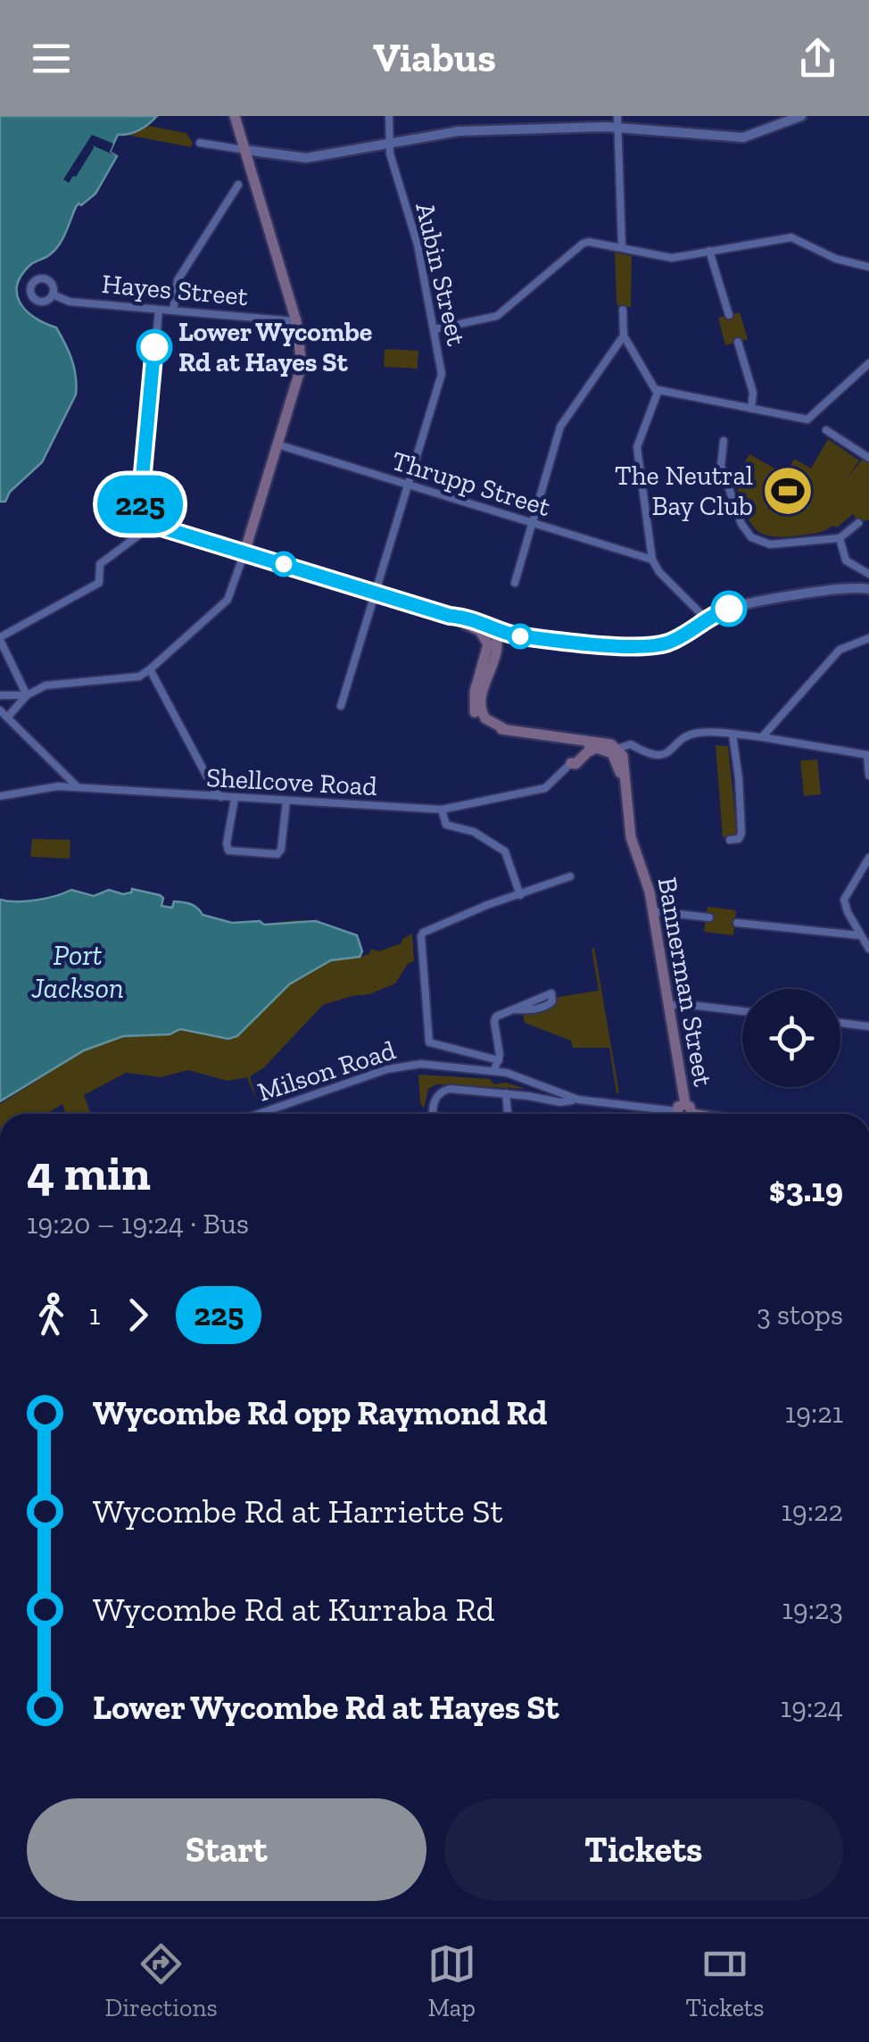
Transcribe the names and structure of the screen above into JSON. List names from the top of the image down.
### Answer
{
  "streets": {
    "main road": ["Bannerman Street"],
    "street": [
      "Aubin Street",
      "Hayes Street",
      "Thrupp Street",
      "Shellcove Road",
      "Milson Road"
    ]
  },
  "crossings": [
    ["Aubin Street", "Thrupp Street"]
  ],
  "water": ["Port Jackson"],
  "places": {
    "other": ["Lower Wycombe Rd at Hayes St"],
    "sports": ["The Neutral Bay Club"]
  },
  "lines": ["bus line 225"],
  "page": {
    "header": "Viabus",
    "on_map": "225",
    "heading": ["4 min", "19:20 – 19:24 · Bus", "$3.19"],
    "legs": ["1", "225", "3 stops"],
    "list": [
      {
        "name": "Wycombe Rd opp Raymond Rd",
        "value": "19:21"
      },
      {
        "name": "Wycombe Rd at Harriette St",
        "value": "19:22"
      },
      {
        "name": "Wycombe Rd at Kurraba Rd",
        "value": "19:23"
      },
      {
        "name": "Lower Wycombe Rd at Hayes St",
        "value": "19:24"
      }
    ],
    "buttons": ["Start", "Tickets"],
    "tabs": ["Directions", "Map", "Tickets"]
  }
}
